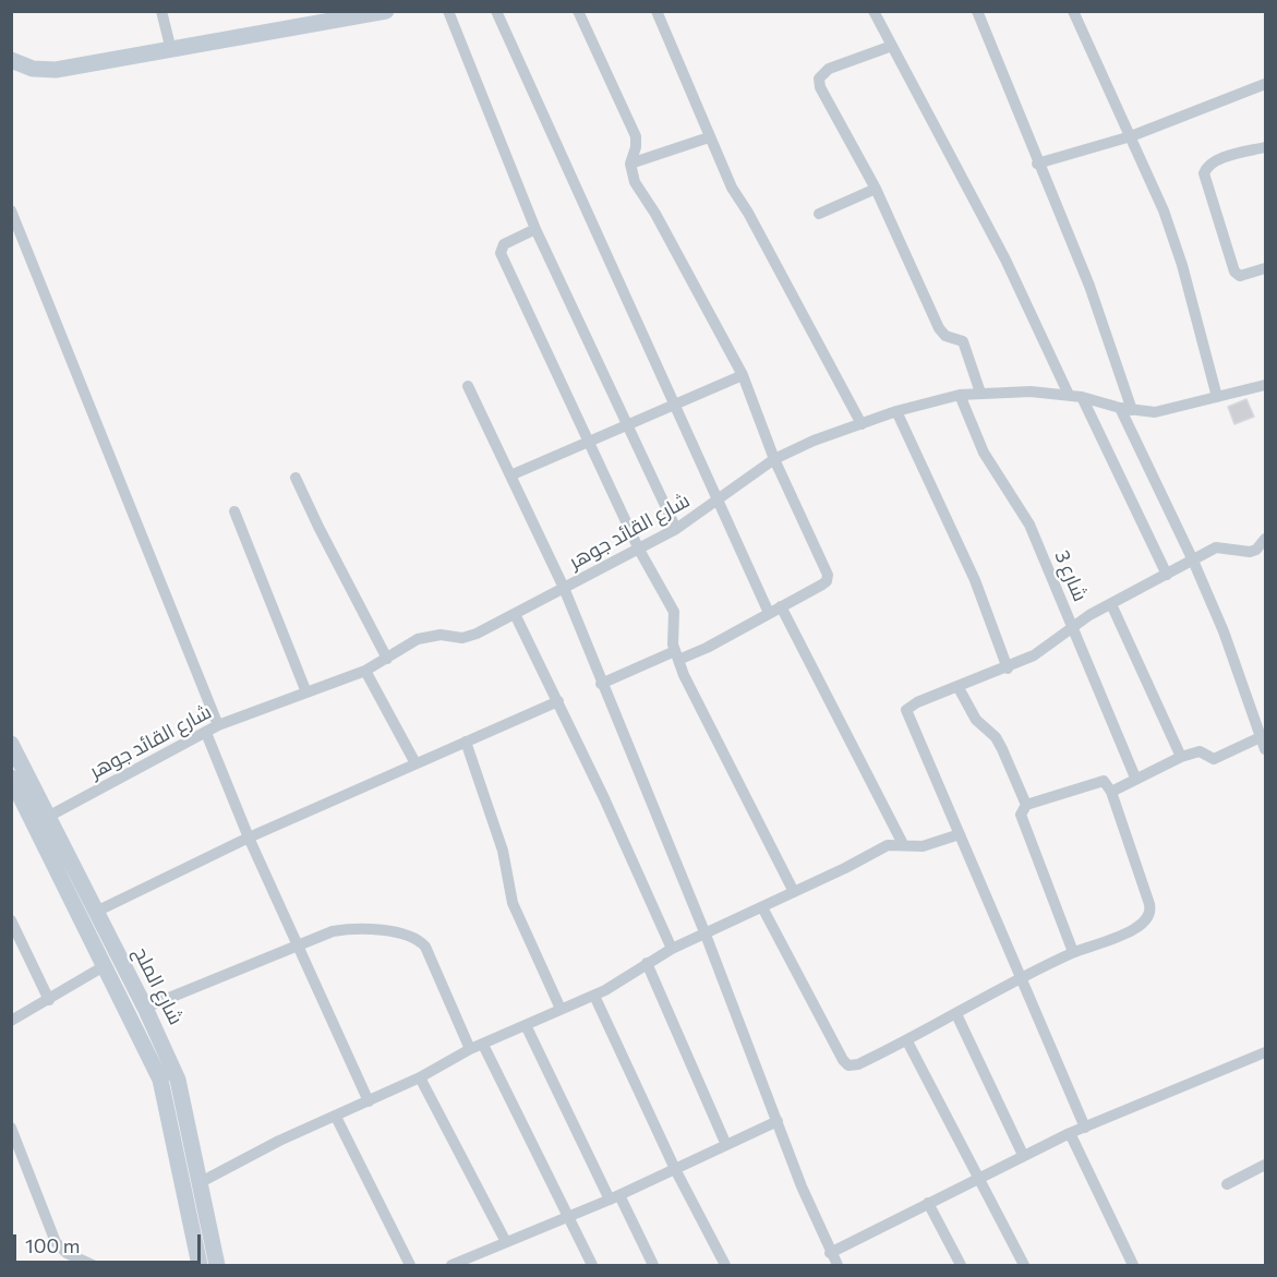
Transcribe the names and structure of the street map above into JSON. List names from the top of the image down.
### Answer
{
  "streets": {
    "street": ["شارع القائد جوهر", "شارع 3", "شارع الملح"]
  },
  "crossings": [
    ["شارع القائد جوهر", "شارع 3"],
    ["شارع القائد جوهر", "شارع الملح"]
  ],
  "scale_bar": "100 m"
}
